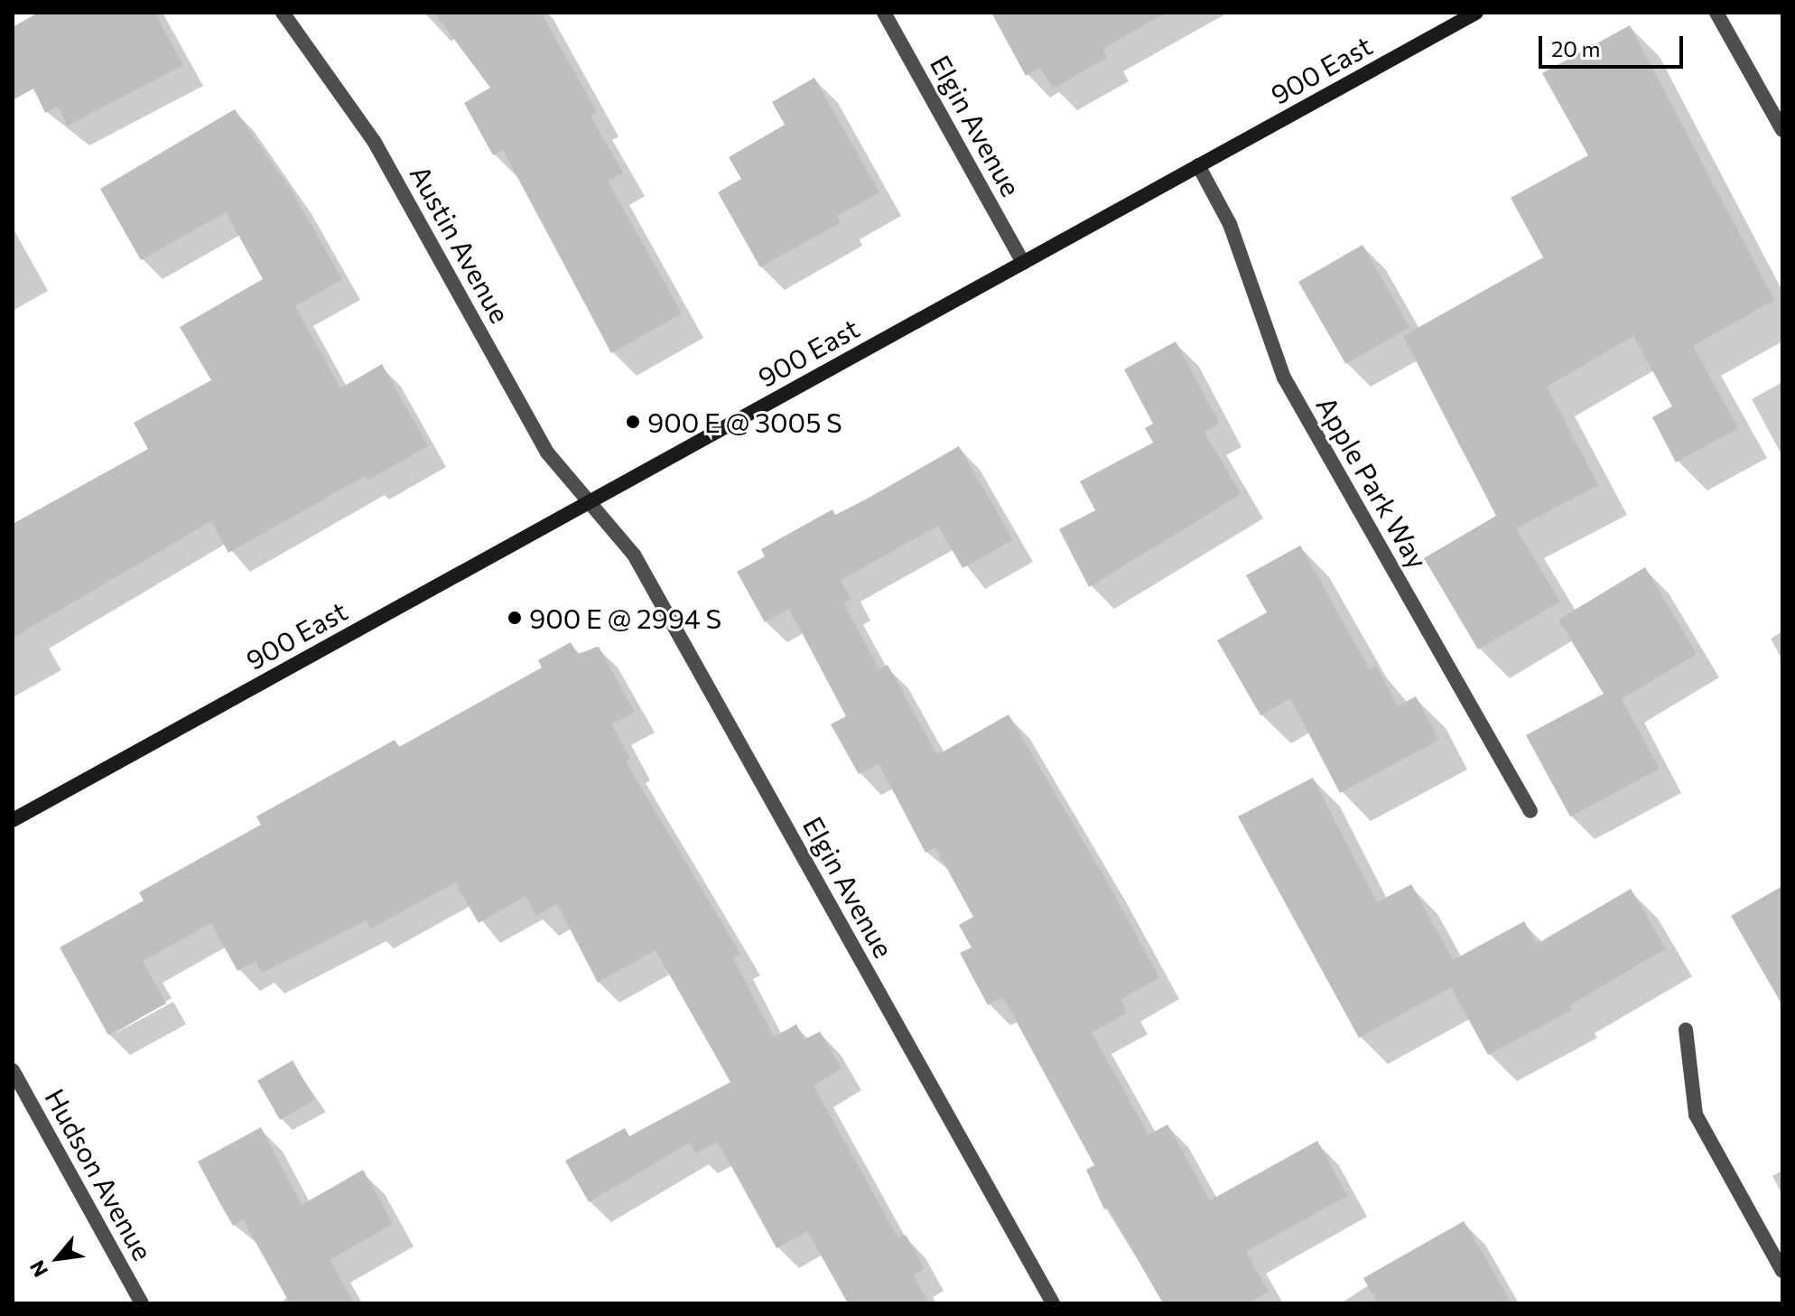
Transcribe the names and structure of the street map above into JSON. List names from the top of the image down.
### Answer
{
  "streets": {
    "street": [
      "900 East",
      "Elgin Avenue",
      "Austin Avenue",
      "Apple Park Way",
      "Hudson Avenue"
    ]
  },
  "crossings": [
    ["900 East", "Elgin Avenue"],
    ["900 East", "Austin Avenue"],
    ["900 East", "Apple Park Way"],
    ["Elgin Avenue", "Austin Avenue"]
  ],
  "places": ["900 E @ 3005 S", "900 E @ 2994 S"],
  "scale_bar": "20 m",
  "north": "bottom left"
}
